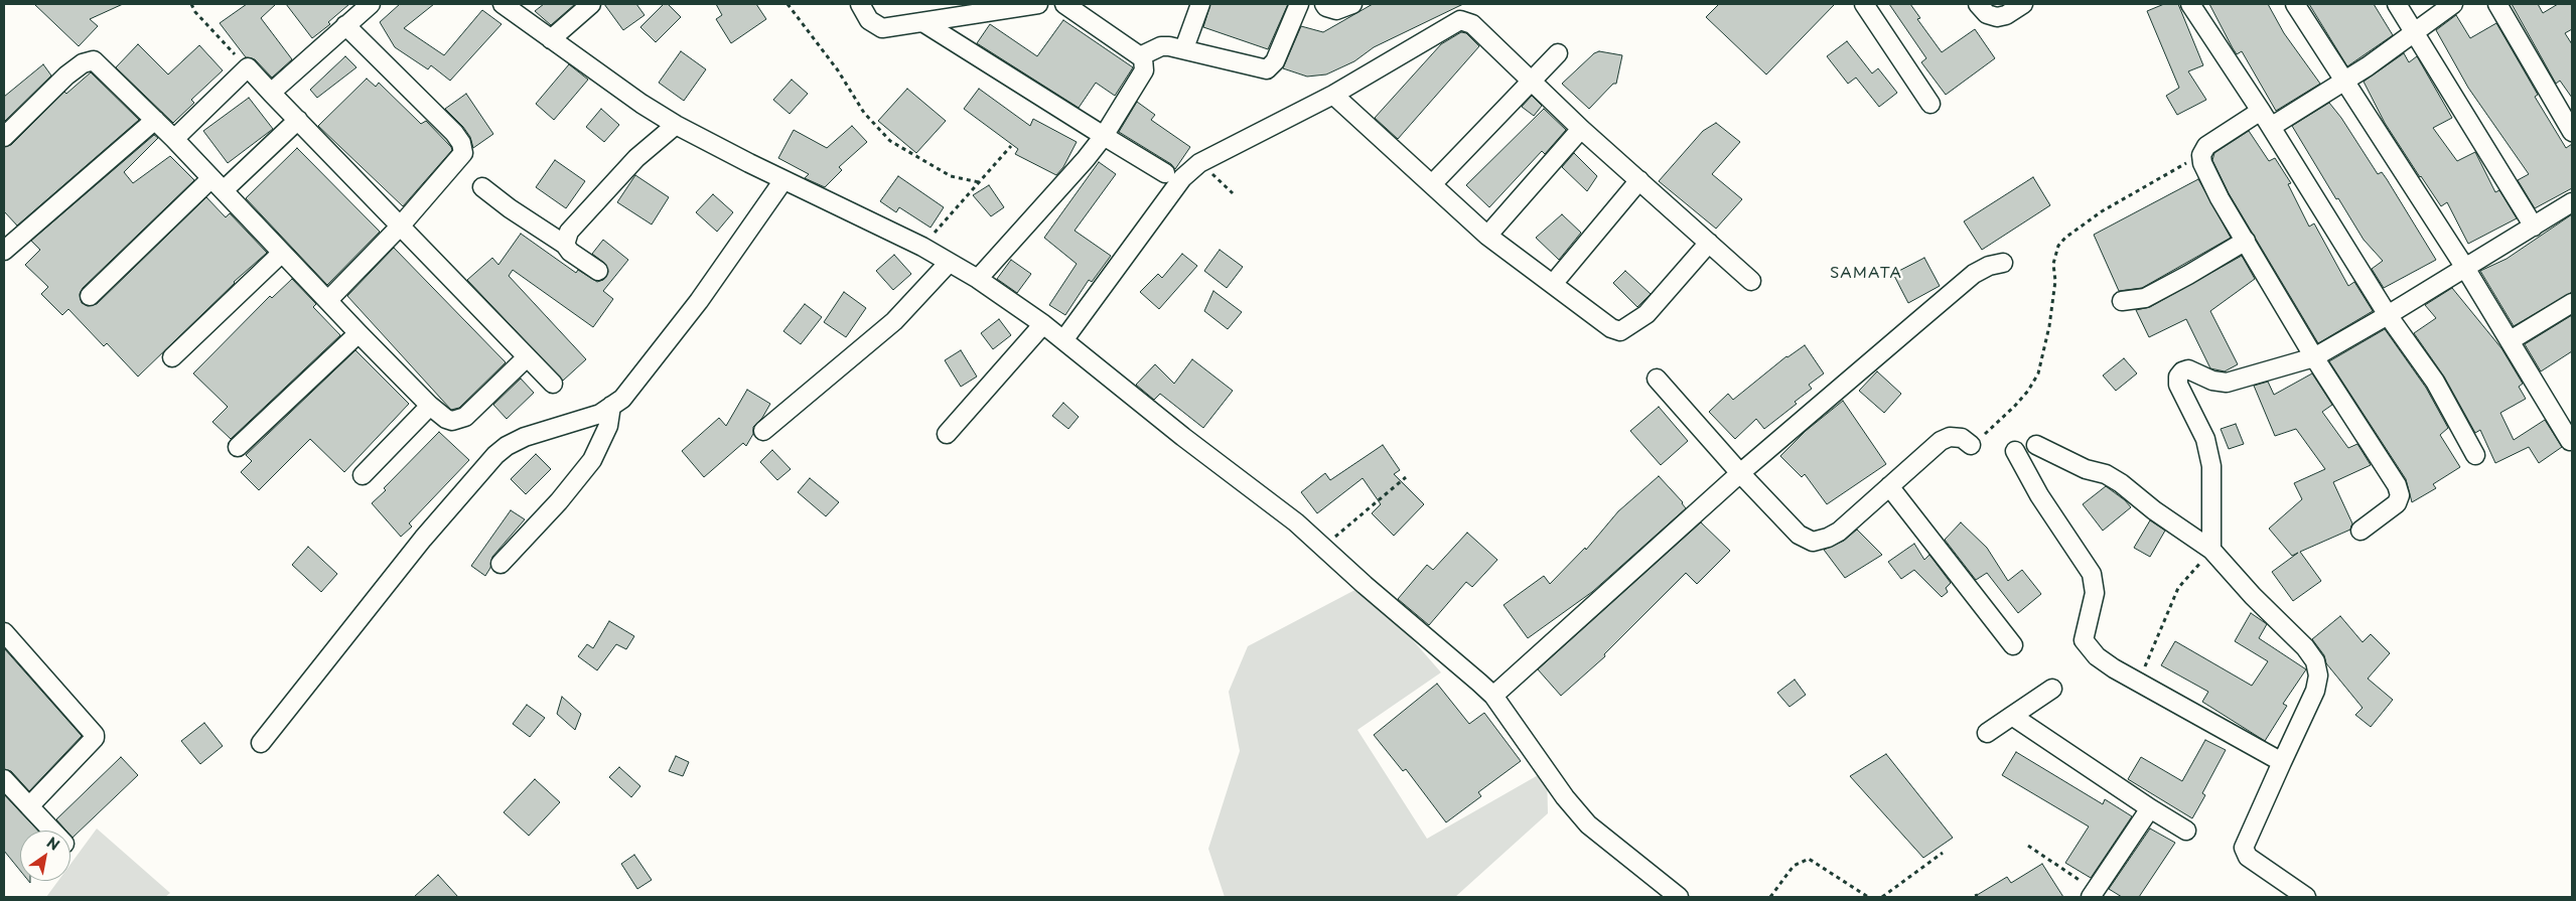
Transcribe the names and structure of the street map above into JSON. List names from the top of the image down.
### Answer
{
  "districts": ["SAMATA"],
  "north": "top right"
}
